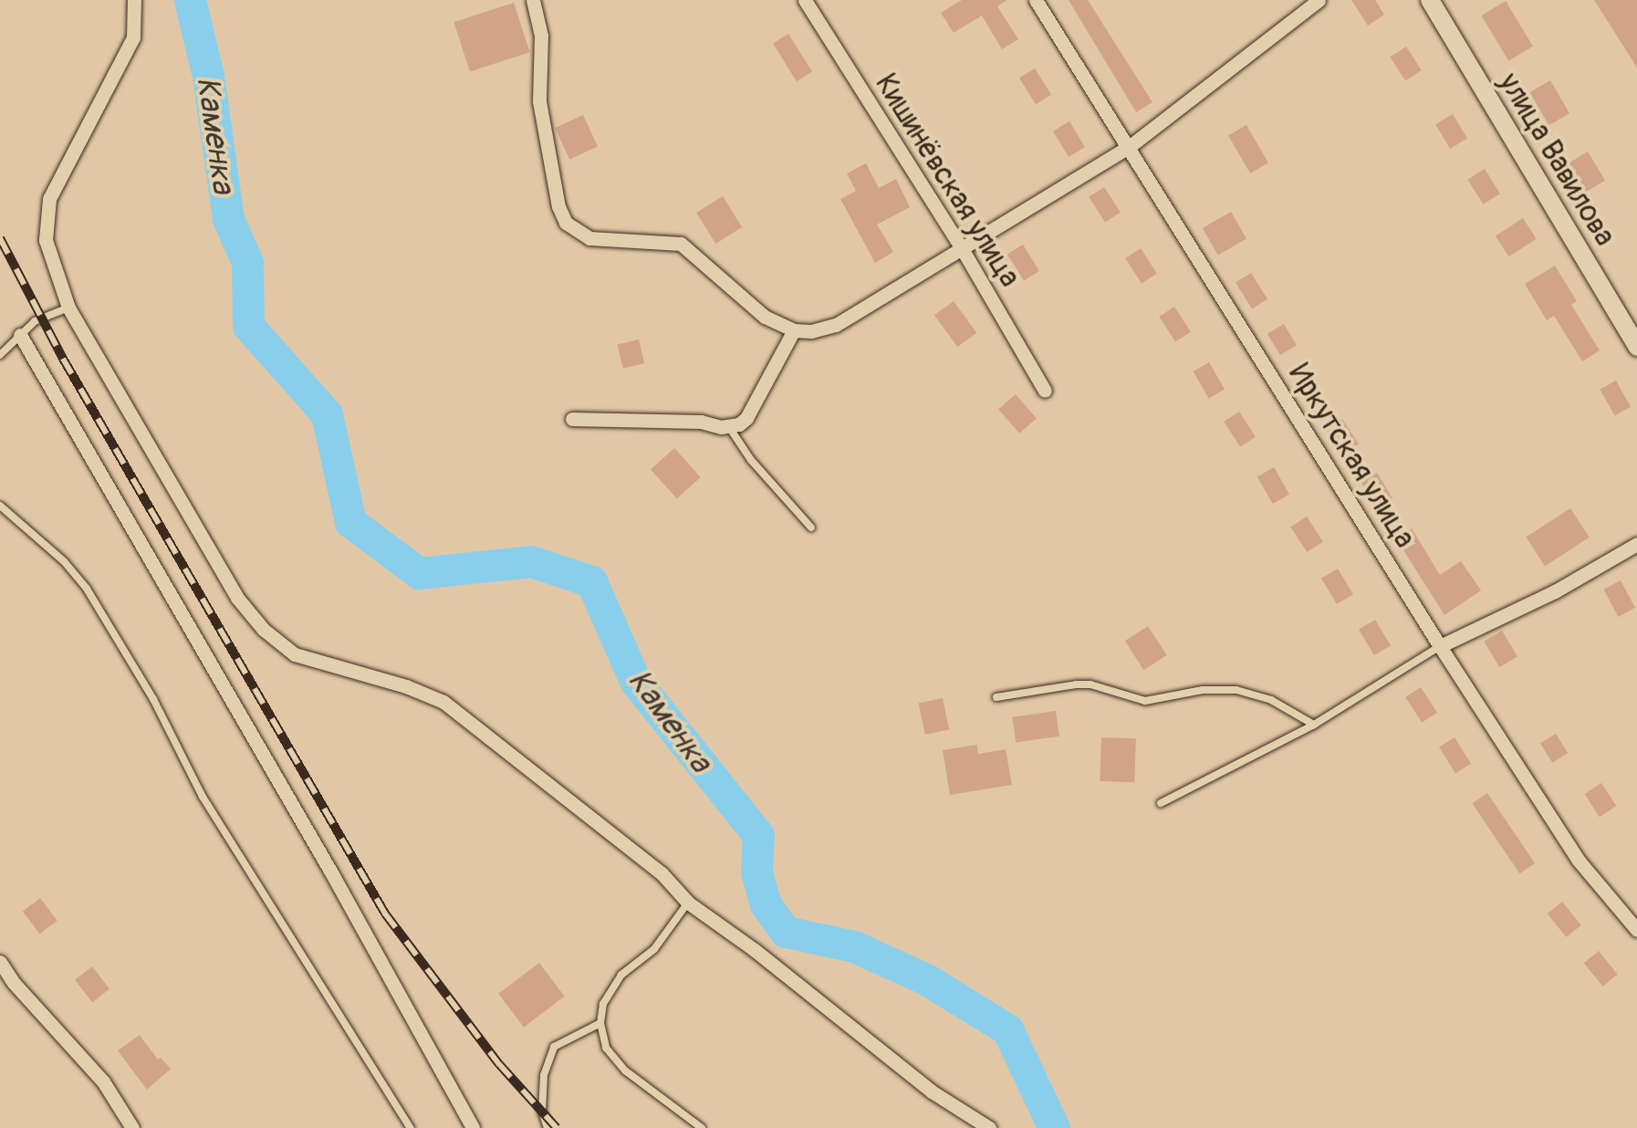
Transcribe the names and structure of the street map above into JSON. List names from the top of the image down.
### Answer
{
  "streets": {
    "street": ["улица Вавилова", "Кишинёвская улица", "Иркутская улица"]
  },
  "water": ["Каменка"]
}
